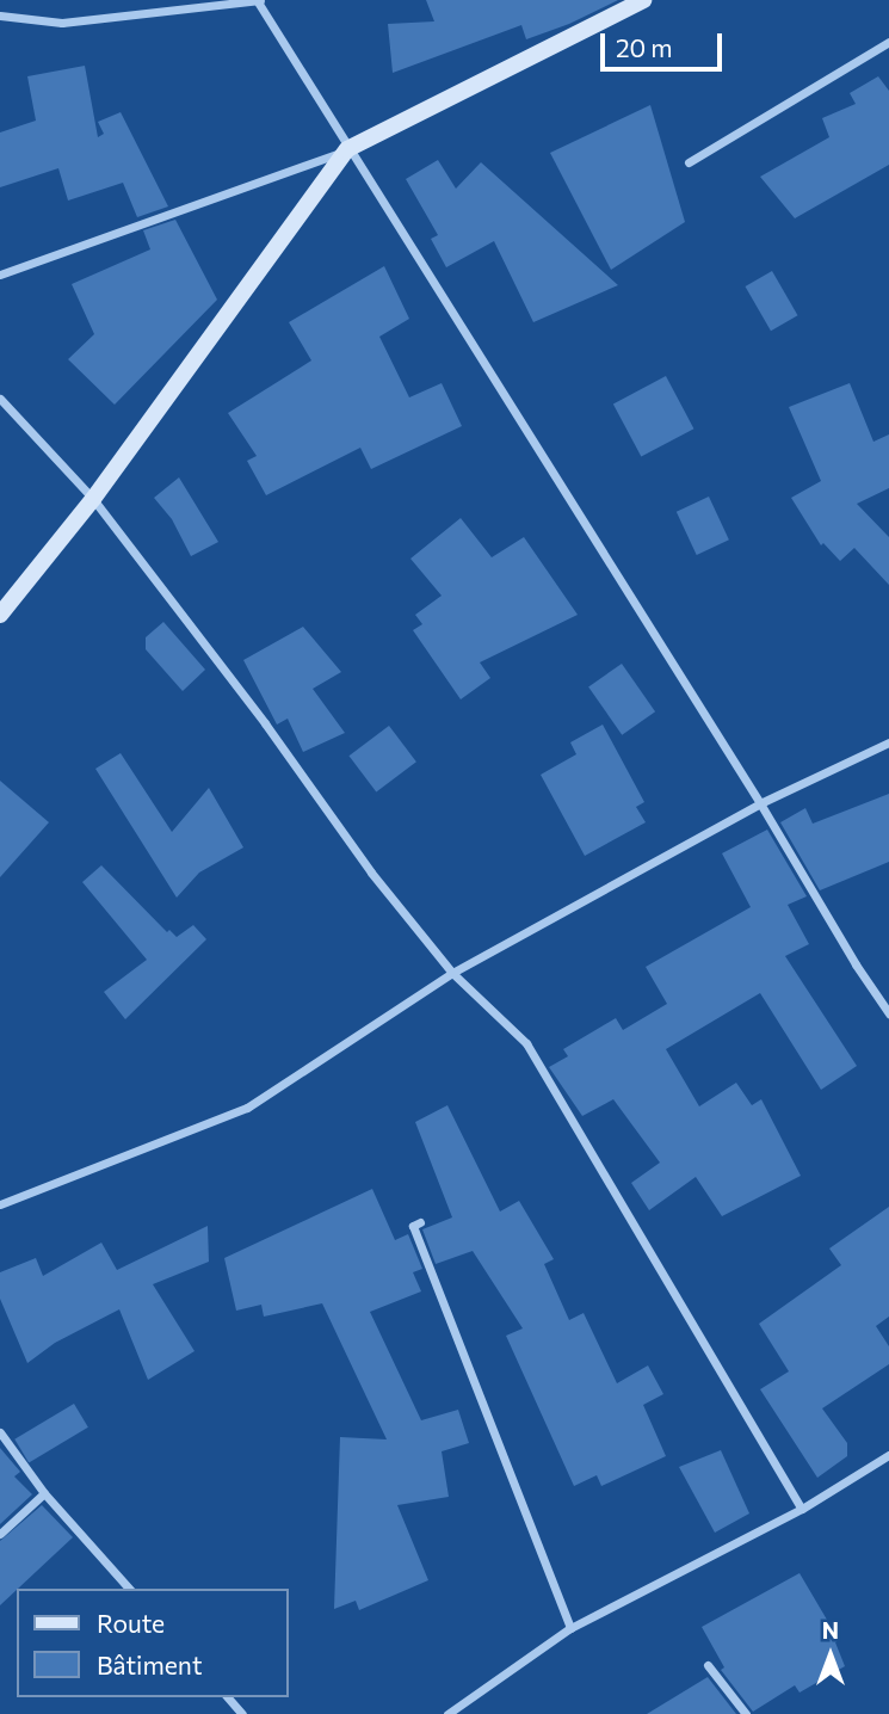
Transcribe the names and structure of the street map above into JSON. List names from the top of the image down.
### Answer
{
  "legend": ["Route", "Bâtiment"],
  "scale_bar": "20 m",
  "north": "top"
}
